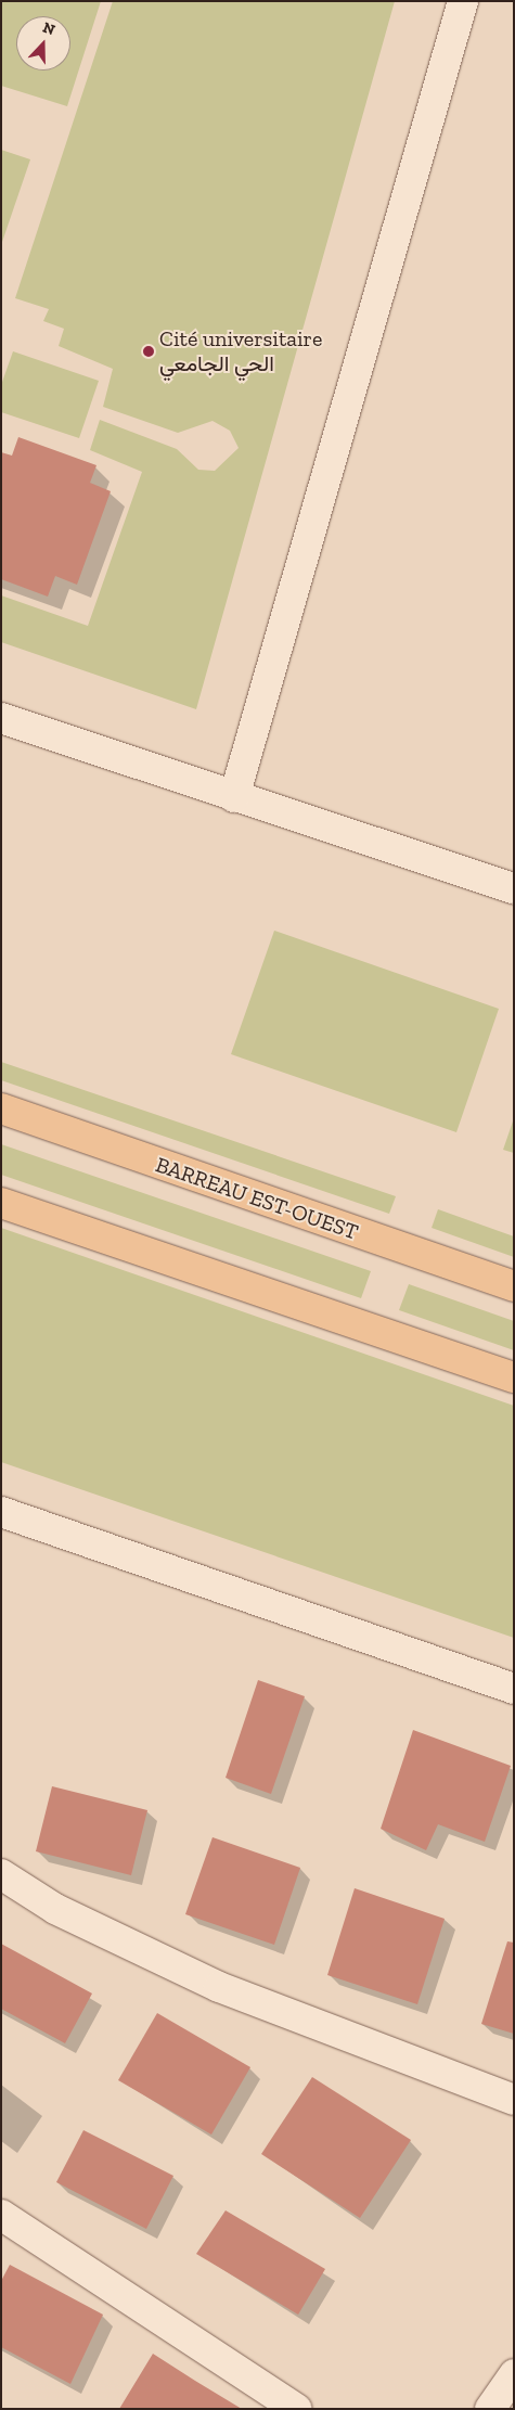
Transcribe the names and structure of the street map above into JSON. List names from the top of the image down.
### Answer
{
  "streets": {
    "main road": ["BARREAU EST-OUEST"]
  },
  "places": ["Cité universitaire الحي الجامعي"],
  "north": "top"
}
